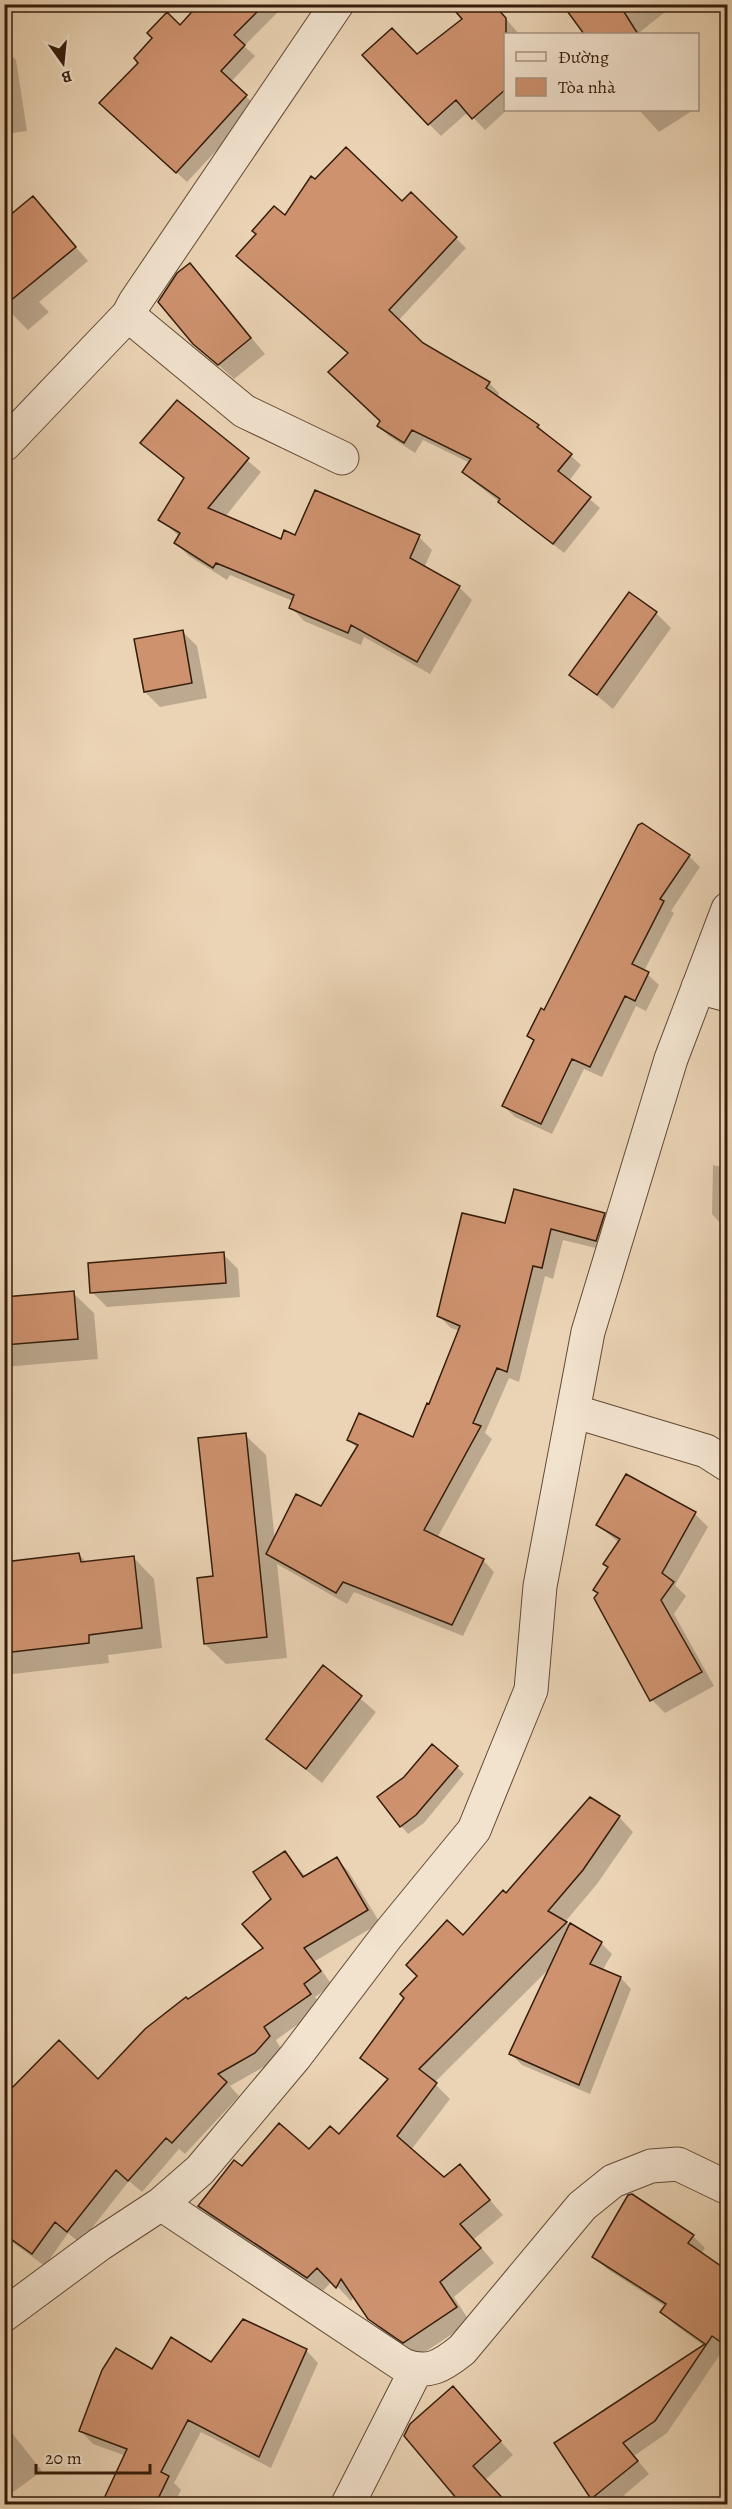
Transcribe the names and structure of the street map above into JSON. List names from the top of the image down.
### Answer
{
  "legend": ["Đường", "Tòa nhà"],
  "scale_bar": "20 m",
  "north": "bottom"
}
